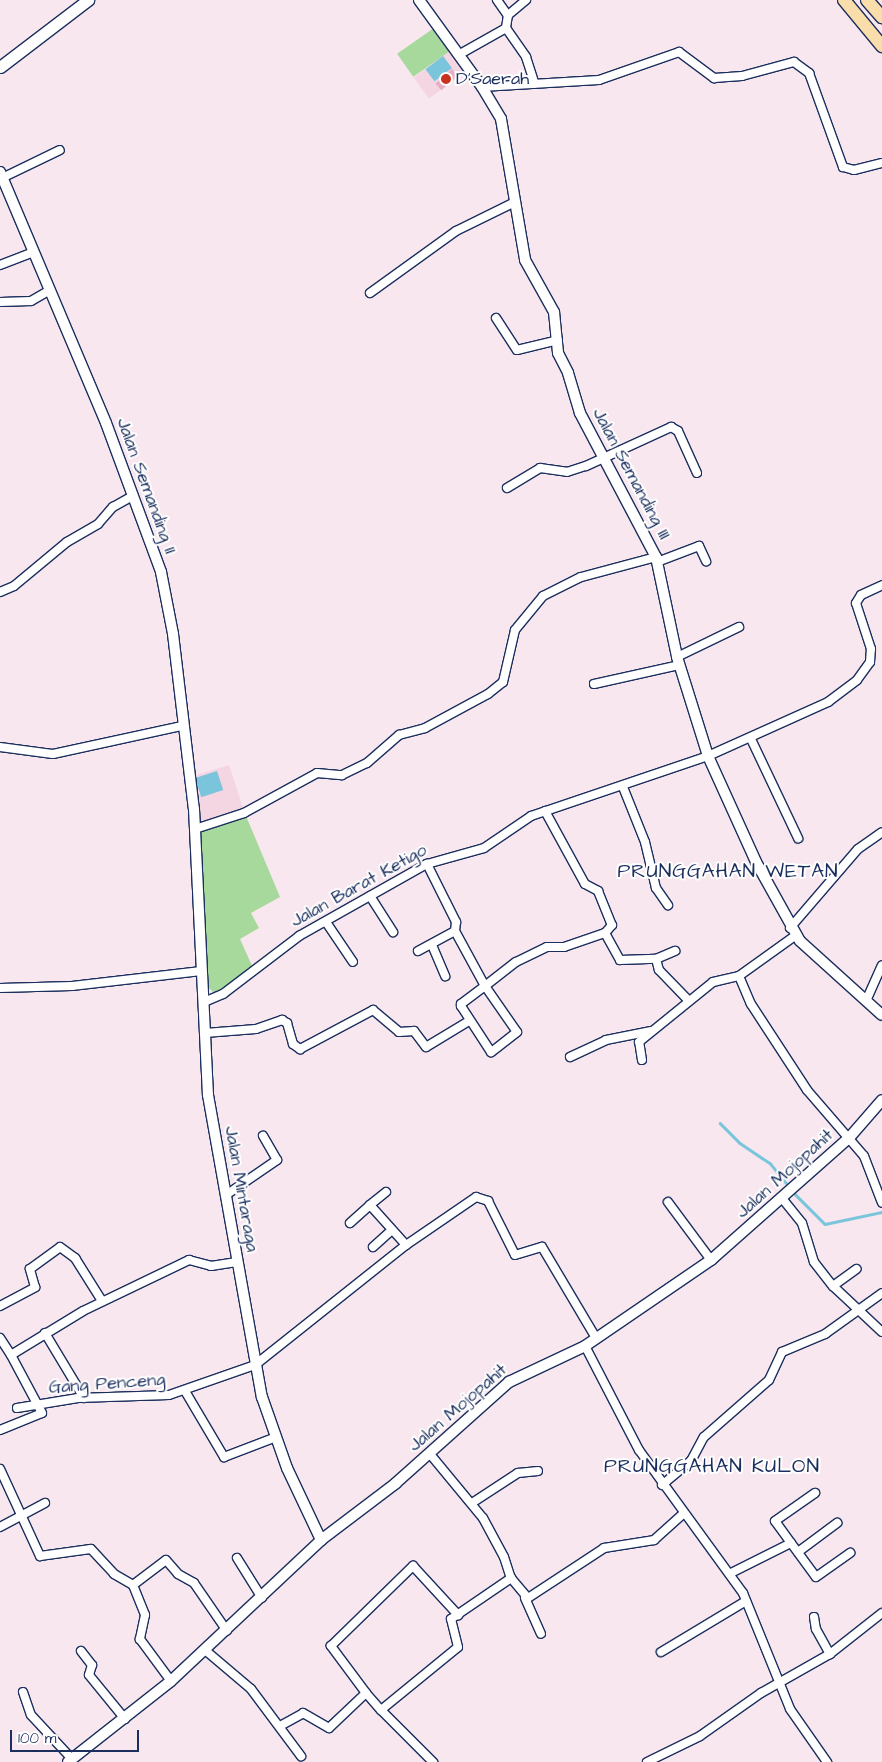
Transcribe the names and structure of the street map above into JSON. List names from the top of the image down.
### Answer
{
  "streets": {
    "street": [
      "Jalan Semanding III",
      "Jalan Semanding II",
      "Jalan Barat Ketigo",
      "Jalan Mojopahit",
      "Jalan Mintaraga",
      "Gang Penceng"
    ]
  },
  "crossings": [
    ["Jalan Semanding III", "Jalan Barat Ketigo"],
    ["Jalan Semanding II", "Jalan Mintaraga"],
    ["Jalan Barat Ketigo", "Jalan Mintaraga"],
    ["Jalan Mojopahit", "Jalan Mintaraga"],
    ["Jalan Mojopahit", "Gang Penceng"],
    ["Jalan Mintaraga", "Gang Penceng"]
  ],
  "districts": ["PRUNGGAHAN WETAN", "PRUNGGAHAN KULON"],
  "places": ["D'Saerah"],
  "scale_bar": "100 m"
}
